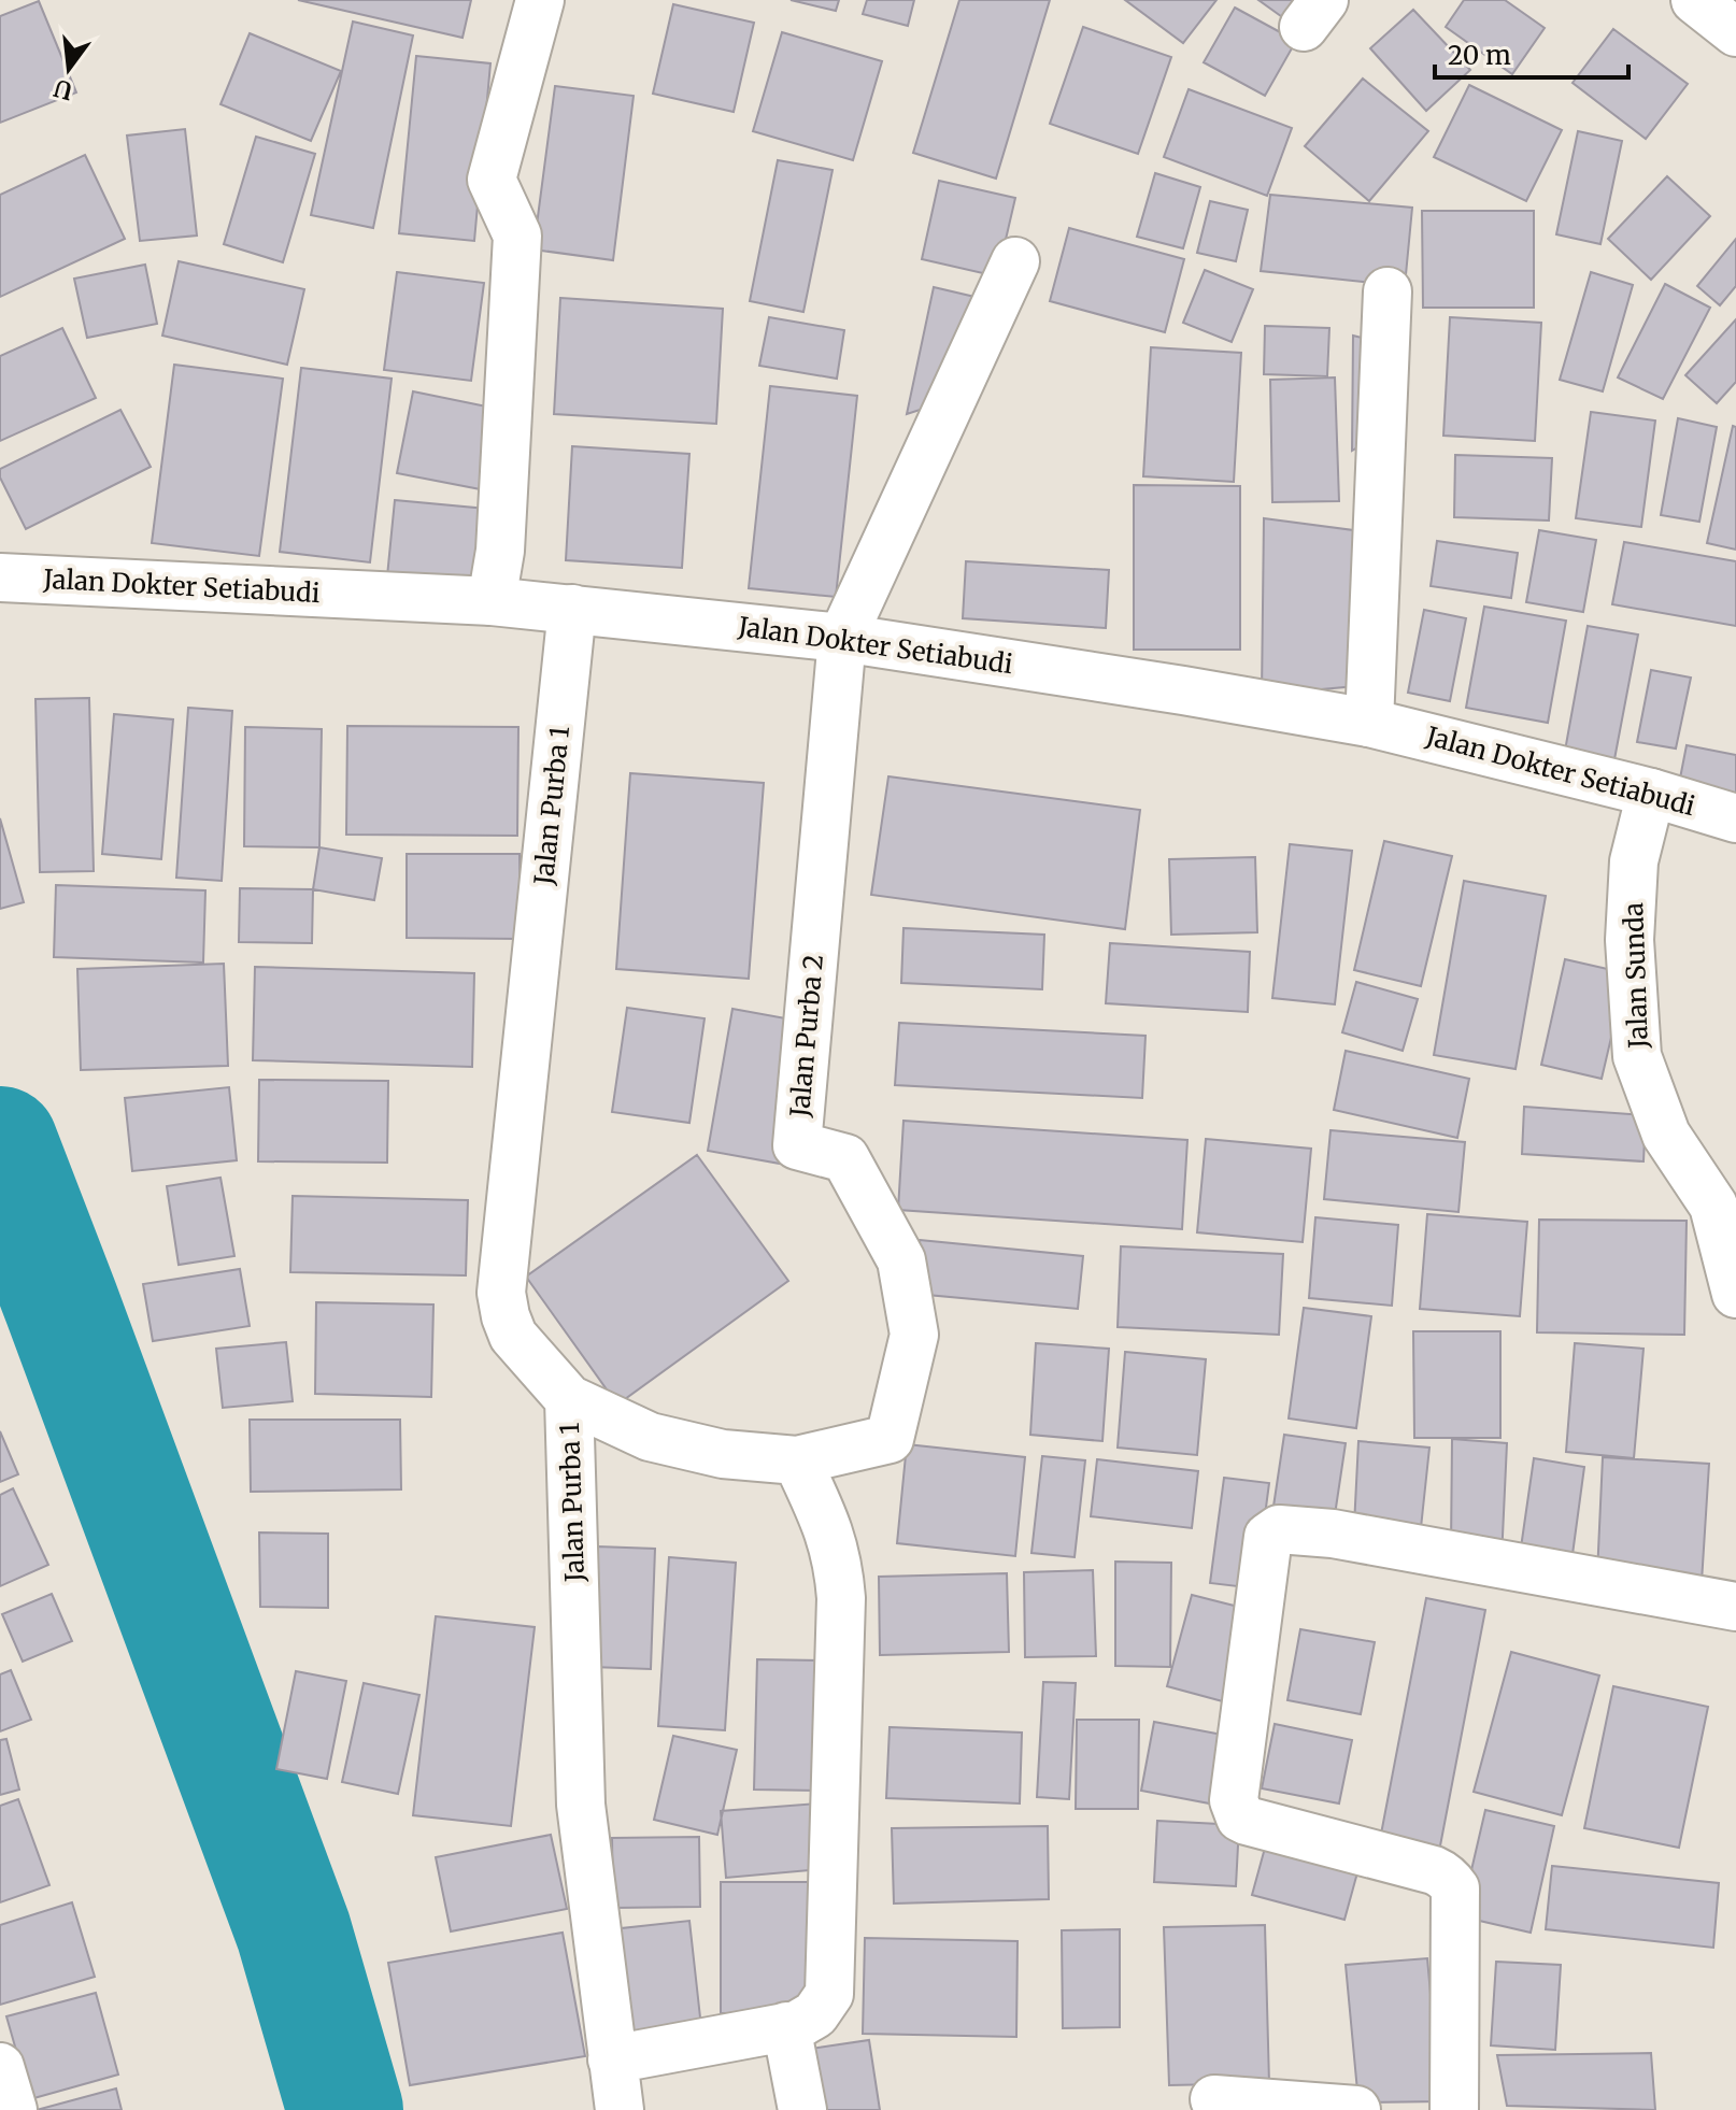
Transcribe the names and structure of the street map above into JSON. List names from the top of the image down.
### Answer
{
  "streets": {
    "street": [
      "Jalan Dokter Setiabudi",
      "Jalan Purba 1",
      "Jalan Sunda",
      "Jalan Purba 2"
    ]
  },
  "crossings": [
    ["Jalan Dokter Setiabudi", "Jalan Purba 1"],
    ["Jalan Dokter Setiabudi", "Jalan Sunda"],
    ["Jalan Dokter Setiabudi", "Jalan Purba 2"]
  ],
  "scale_bar": "20 m",
  "north": "bottom"
}
